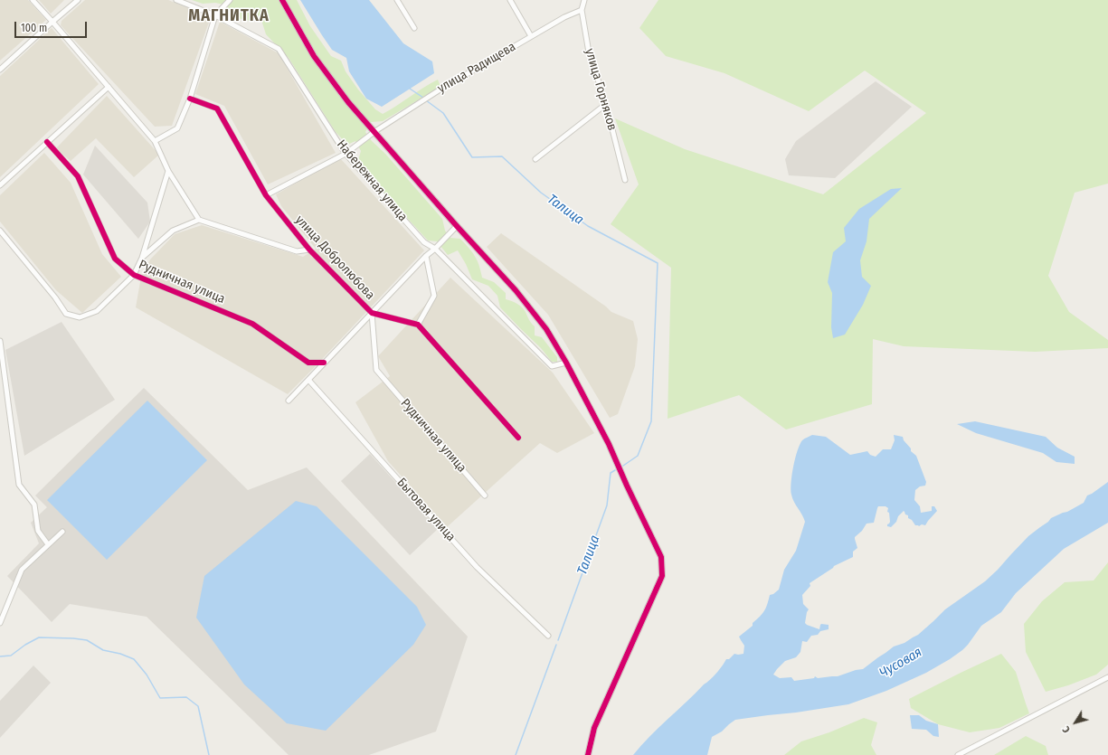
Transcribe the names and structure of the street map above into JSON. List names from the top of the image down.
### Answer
{
  "streets": {
    "street": [
      "улица Радищева",
      "улица Горняков",
      "Набережная улица",
      "улица Добролюбова",
      "Рудничная улица",
      "Бытовая улица"
    ]
  },
  "crossings": [
    ["улица Радищева", "улица Горняков"],
    ["улица Радищева", "Набережная улица"],
    ["улица Радищева", "улица Добролюбова"],
    ["улица Добролюбова", "Рудничная улица"]
  ],
  "districts": ["МАГНИТКА"],
  "water": ["Талица", "Чусовая"],
  "scale_bar": "100 m",
  "north": "bottom left"
}
